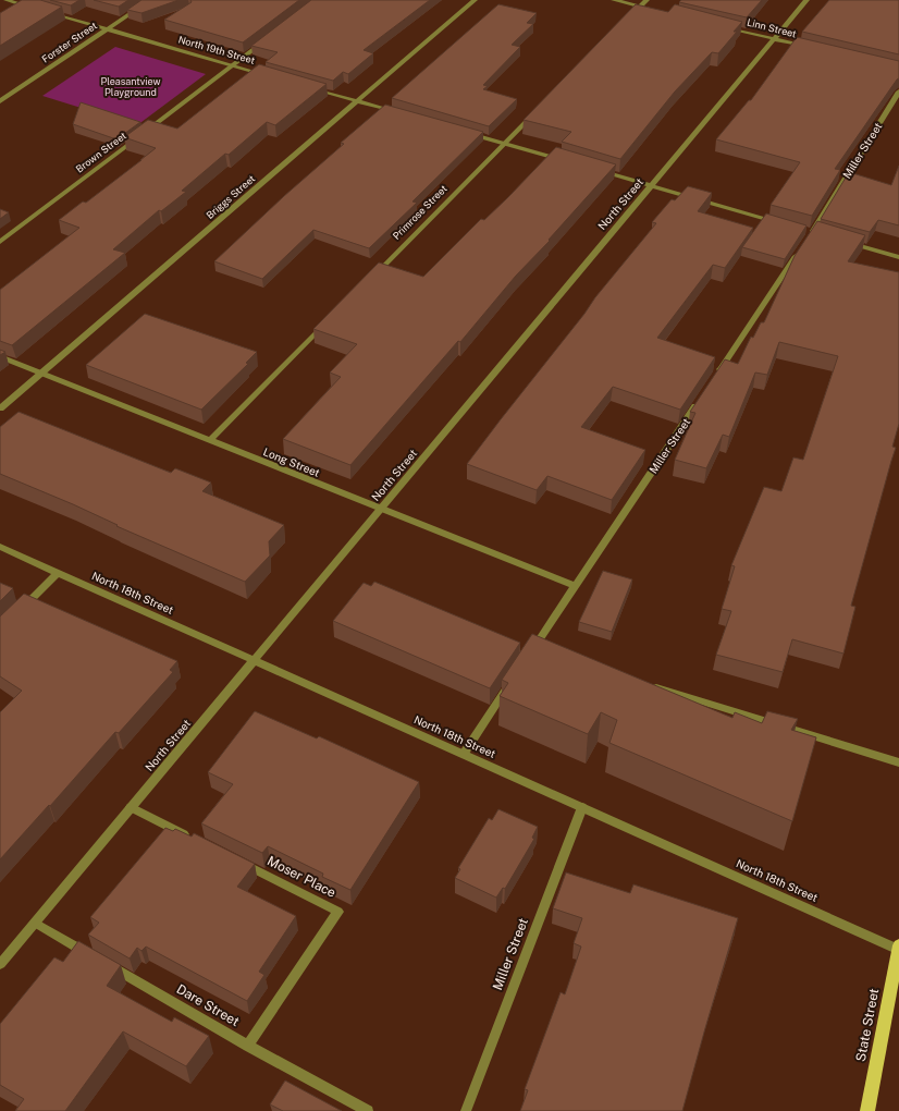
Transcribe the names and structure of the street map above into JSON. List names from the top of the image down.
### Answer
{
  "streets": {
    "main road": ["State Street"],
    "street": [
      "Linn Street",
      "Forster Street",
      "North 19th Street",
      "Miller Street",
      "Brown Street",
      "Briggs Street",
      "North Street",
      "Primrose Street",
      "Long Street",
      "North 18th Street",
      "Moser Place",
      "Dare Street"
    ]
  },
  "crossings": [
    ["Linn Street", "North Street"],
    ["Forster Street", "North 19th Street"],
    ["North 19th Street", "Brown Street"],
    ["Miller Street", "Long Street"],
    ["Miller Street", "North 18th Street"],
    ["Briggs Street", "Long Street"],
    ["North Street", "Long Street"],
    ["North Street", "North 18th Street"],
    ["North Street", "Dare Street"],
    ["North 18th Street", "State Street"],
    ["Moser Place", "Dare Street"]
  ],
  "parks": ["Pleasantview Playground"]
}
